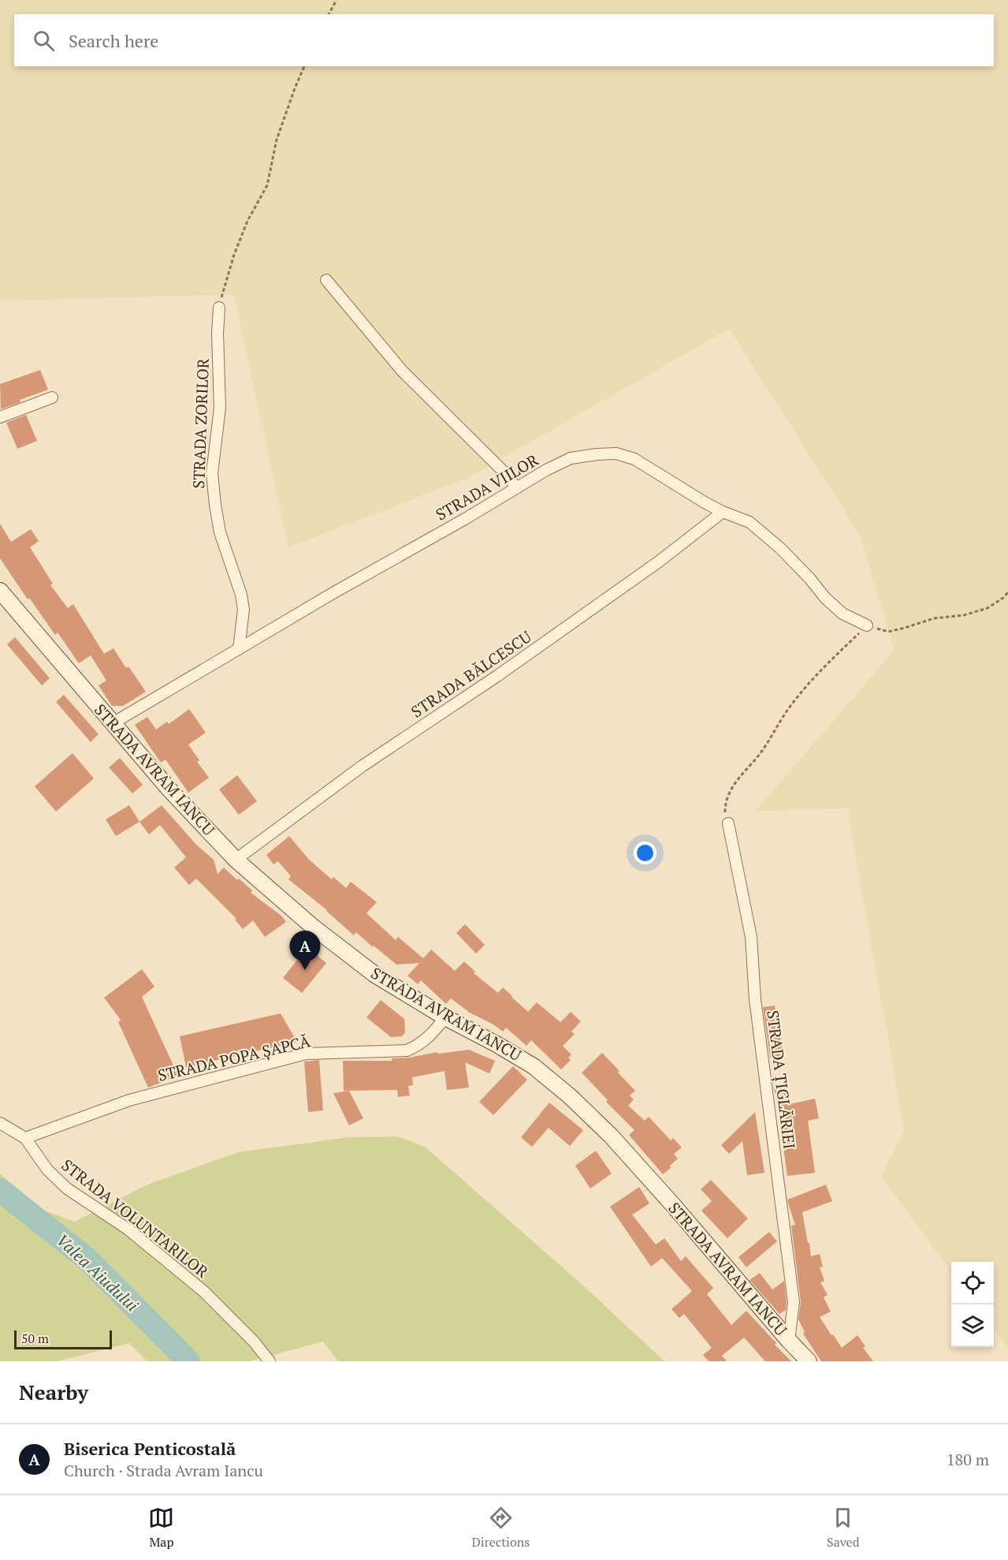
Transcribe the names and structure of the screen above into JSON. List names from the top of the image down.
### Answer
{
  "streets": {
    "main road": ["STRADA AVRAM IANCU"],
    "street": [
      "STRADA ZORILOR",
      "STRADA VIILOR",
      "STRADA BĂLCESCU",
      "STRADA POPA ȘAPCĂ",
      "STRADA ȚIGLĂRIEI",
      "STRADA VOLUNTARILOR"
    ]
  },
  "crossings": [
    ["STRADA ZORILOR", "STRADA VIILOR"],
    ["STRADA VIILOR", "STRADA BĂLCESCU"],
    ["STRADA VIILOR", "STRADA AVRAM IANCU"],
    ["STRADA BĂLCESCU", "STRADA AVRAM IANCU"],
    ["STRADA AVRAM IANCU", "STRADA POPA ȘAPCĂ"],
    ["STRADA AVRAM IANCU", "STRADA ȚIGLĂRIEI"],
    ["STRADA POPA ȘAPCĂ", "STRADA VOLUNTARILOR"]
  ],
  "water": ["Valea Aiudului"],
  "scale_bar": "50 m",
  "page": {
    "search": "Search here",
    "pins": "A",
    "scale": "50 m",
    "heading": "Nearby",
    "list": [
      {
        "mark": "A",
        "name": "Biserica Penticostală",
        "note": "Church · Strada Avram Iancu",
        "value": "180 m"
      }
    ],
    "nav": ["Map", "Directions", "Saved"]
  }
}
